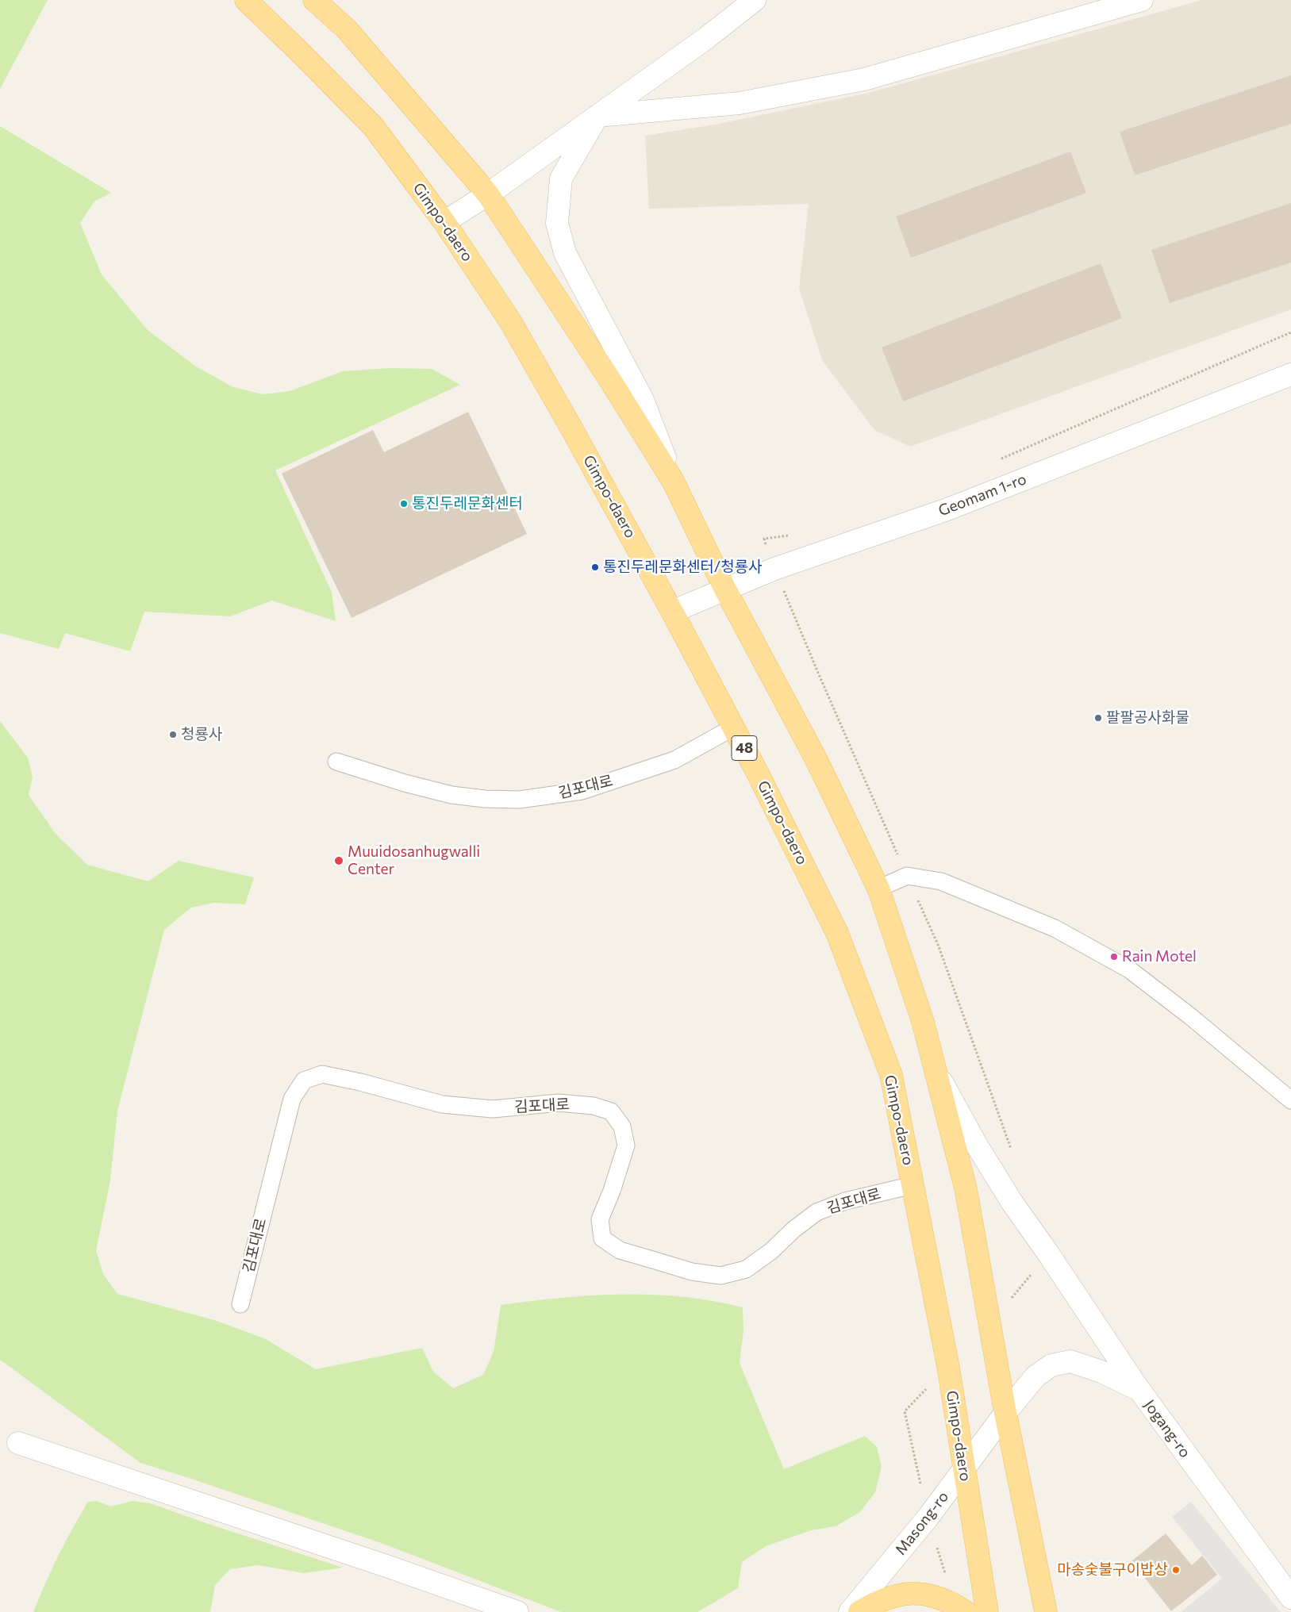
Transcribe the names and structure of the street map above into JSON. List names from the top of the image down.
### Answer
{
  "streets": {
    "main road": ["Gimpo-daero", "48"],
    "street": ["Geomam 1-ro", "Jogang-ro", "Masong-ro"],
    "lane": ["김포대로"]
  },
  "crossings": [
    ["Gimpo-daero", "Geomam 1-ro"],
    ["Gimpo-daero", "김포대로"],
    ["Gimpo-daero", "Masong-ro"],
    ["Jogang-ro", "Masong-ro"]
  ],
  "places": [
    "통진두레문화센터",
    "통진두레문화센터/청룡사",
    "팔팔공사화물",
    "청룡사",
    "Muuidosanhugwalli Center",
    "Rain Motel",
    "마송숯불구이밥상"
  ]
}
